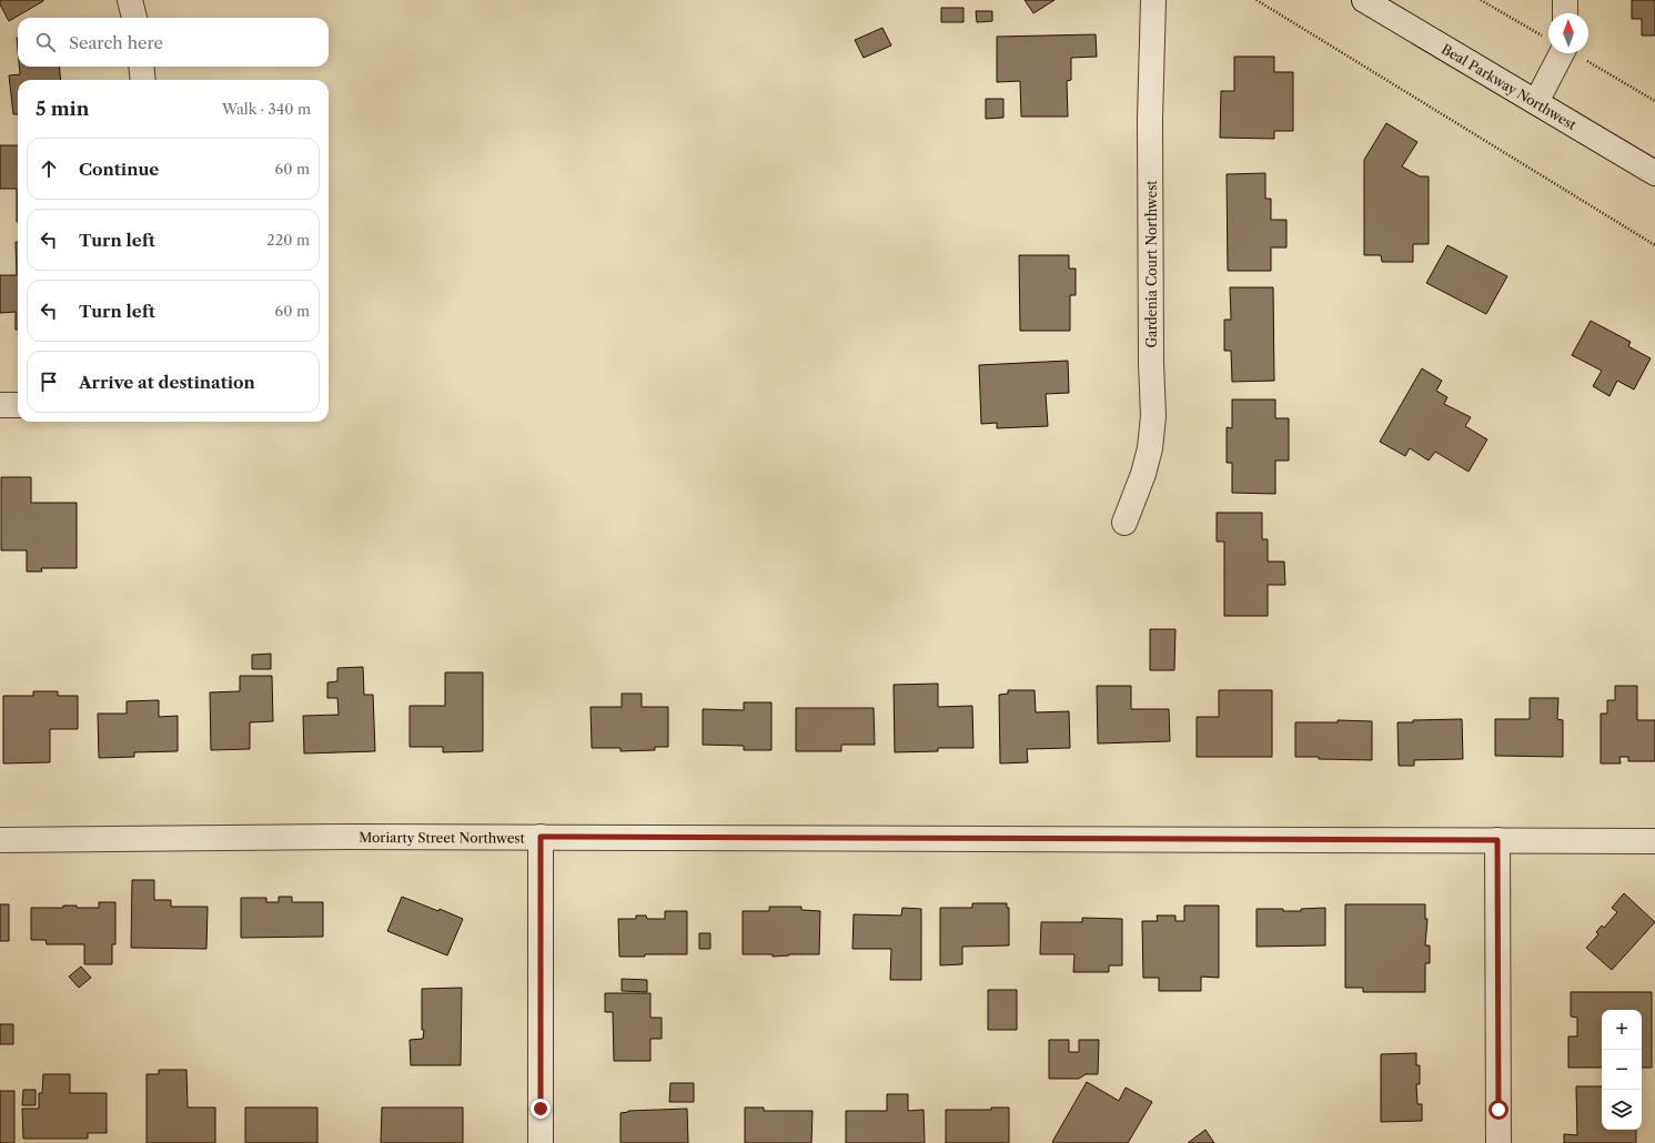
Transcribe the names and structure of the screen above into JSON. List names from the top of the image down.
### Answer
{
  "streets": {
    "street": ["Beal Parkway Northwest", "Gardenia Court Northwest", "Moriarty Street Northwest"]
  },
  "north": "top",
  "page": {
    "search": "Search here",
    "heading": ["5 min", "Walk · 340 m"],
    "list": [
      ["Continue", "60 m"],
      ["Turn left", "220 m"],
      ["Turn left", "60 m"],
      "Arrive at destination"
    ],
    "map_buttons": ["+", "−"]
  }
}
